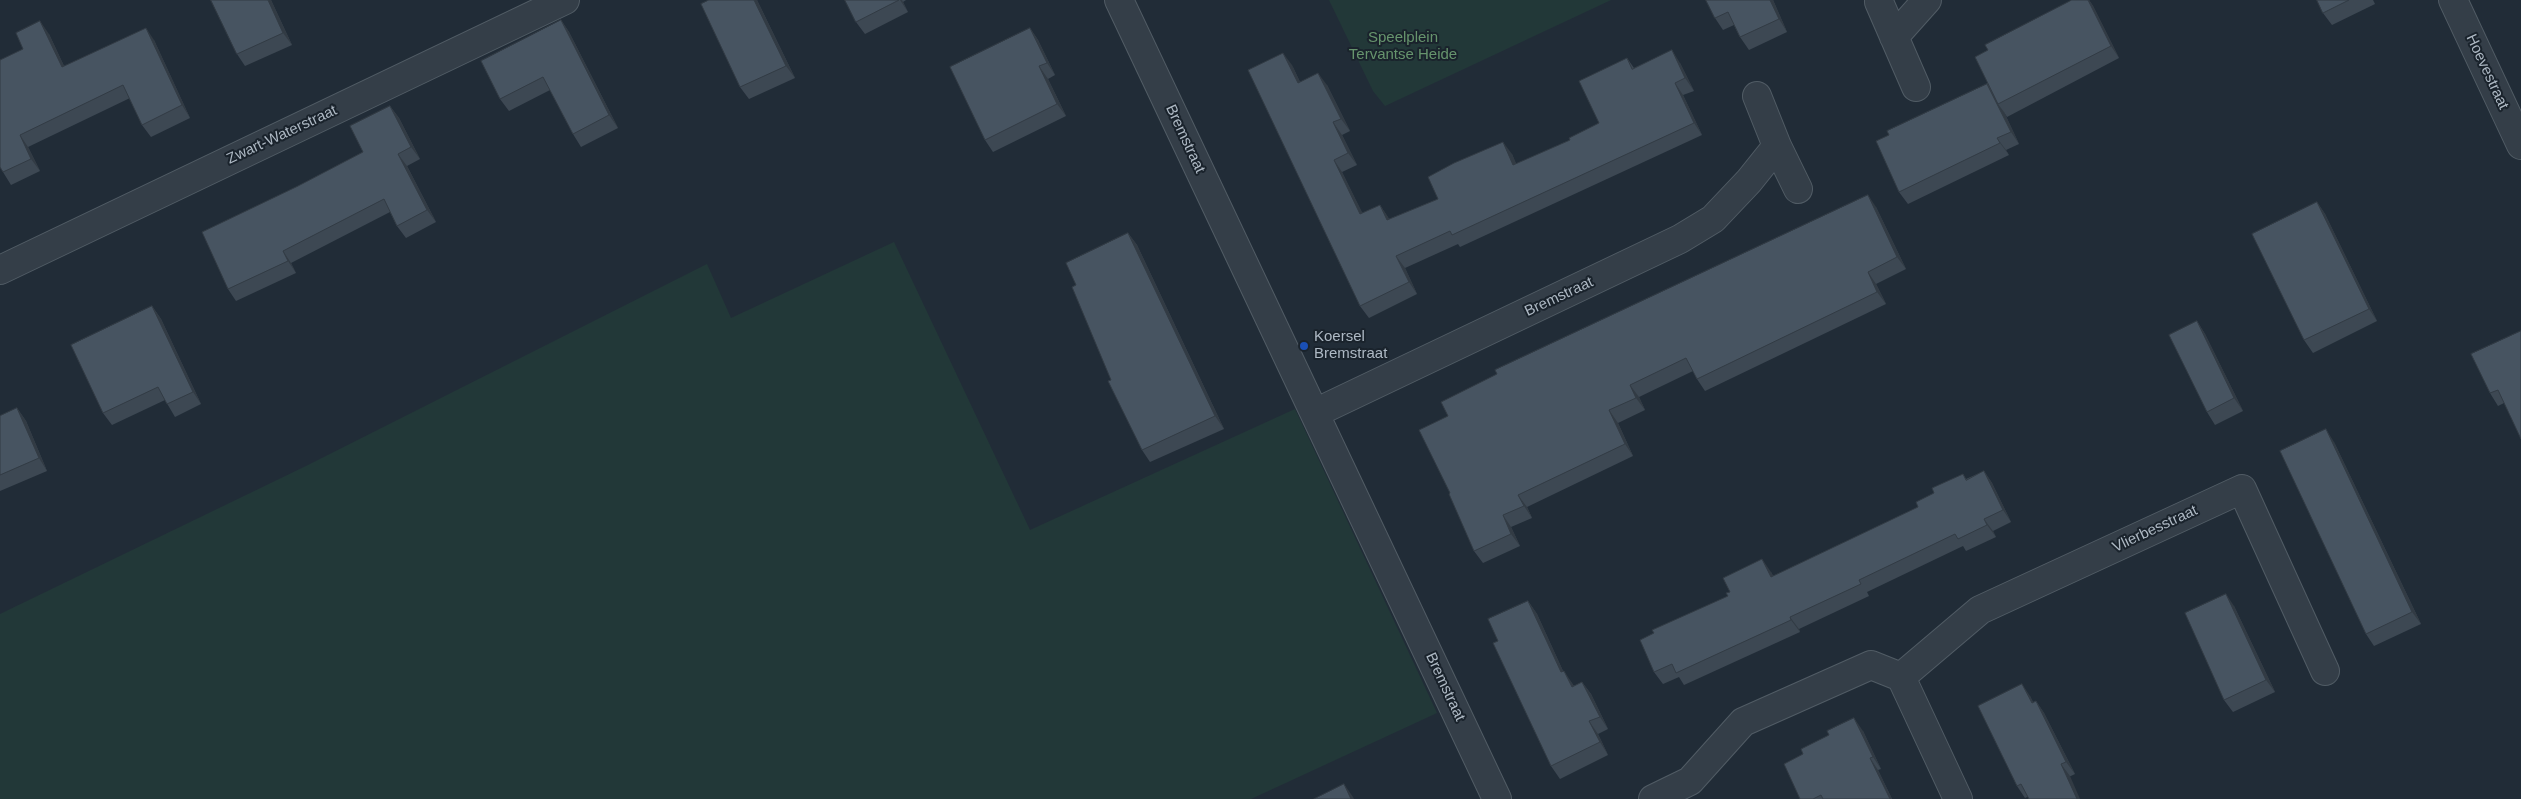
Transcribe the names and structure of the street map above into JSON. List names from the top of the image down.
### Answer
{
  "streets": {
    "street": [
      "Hoevestraat",
      "Zwart-Waterstraat",
      "Bremstraat",
      "Vlierbesstraat"
    ]
  },
  "parks": ["Speelplein Tervantse Heide"],
  "places": ["Koersel Bremstraat"]
}
